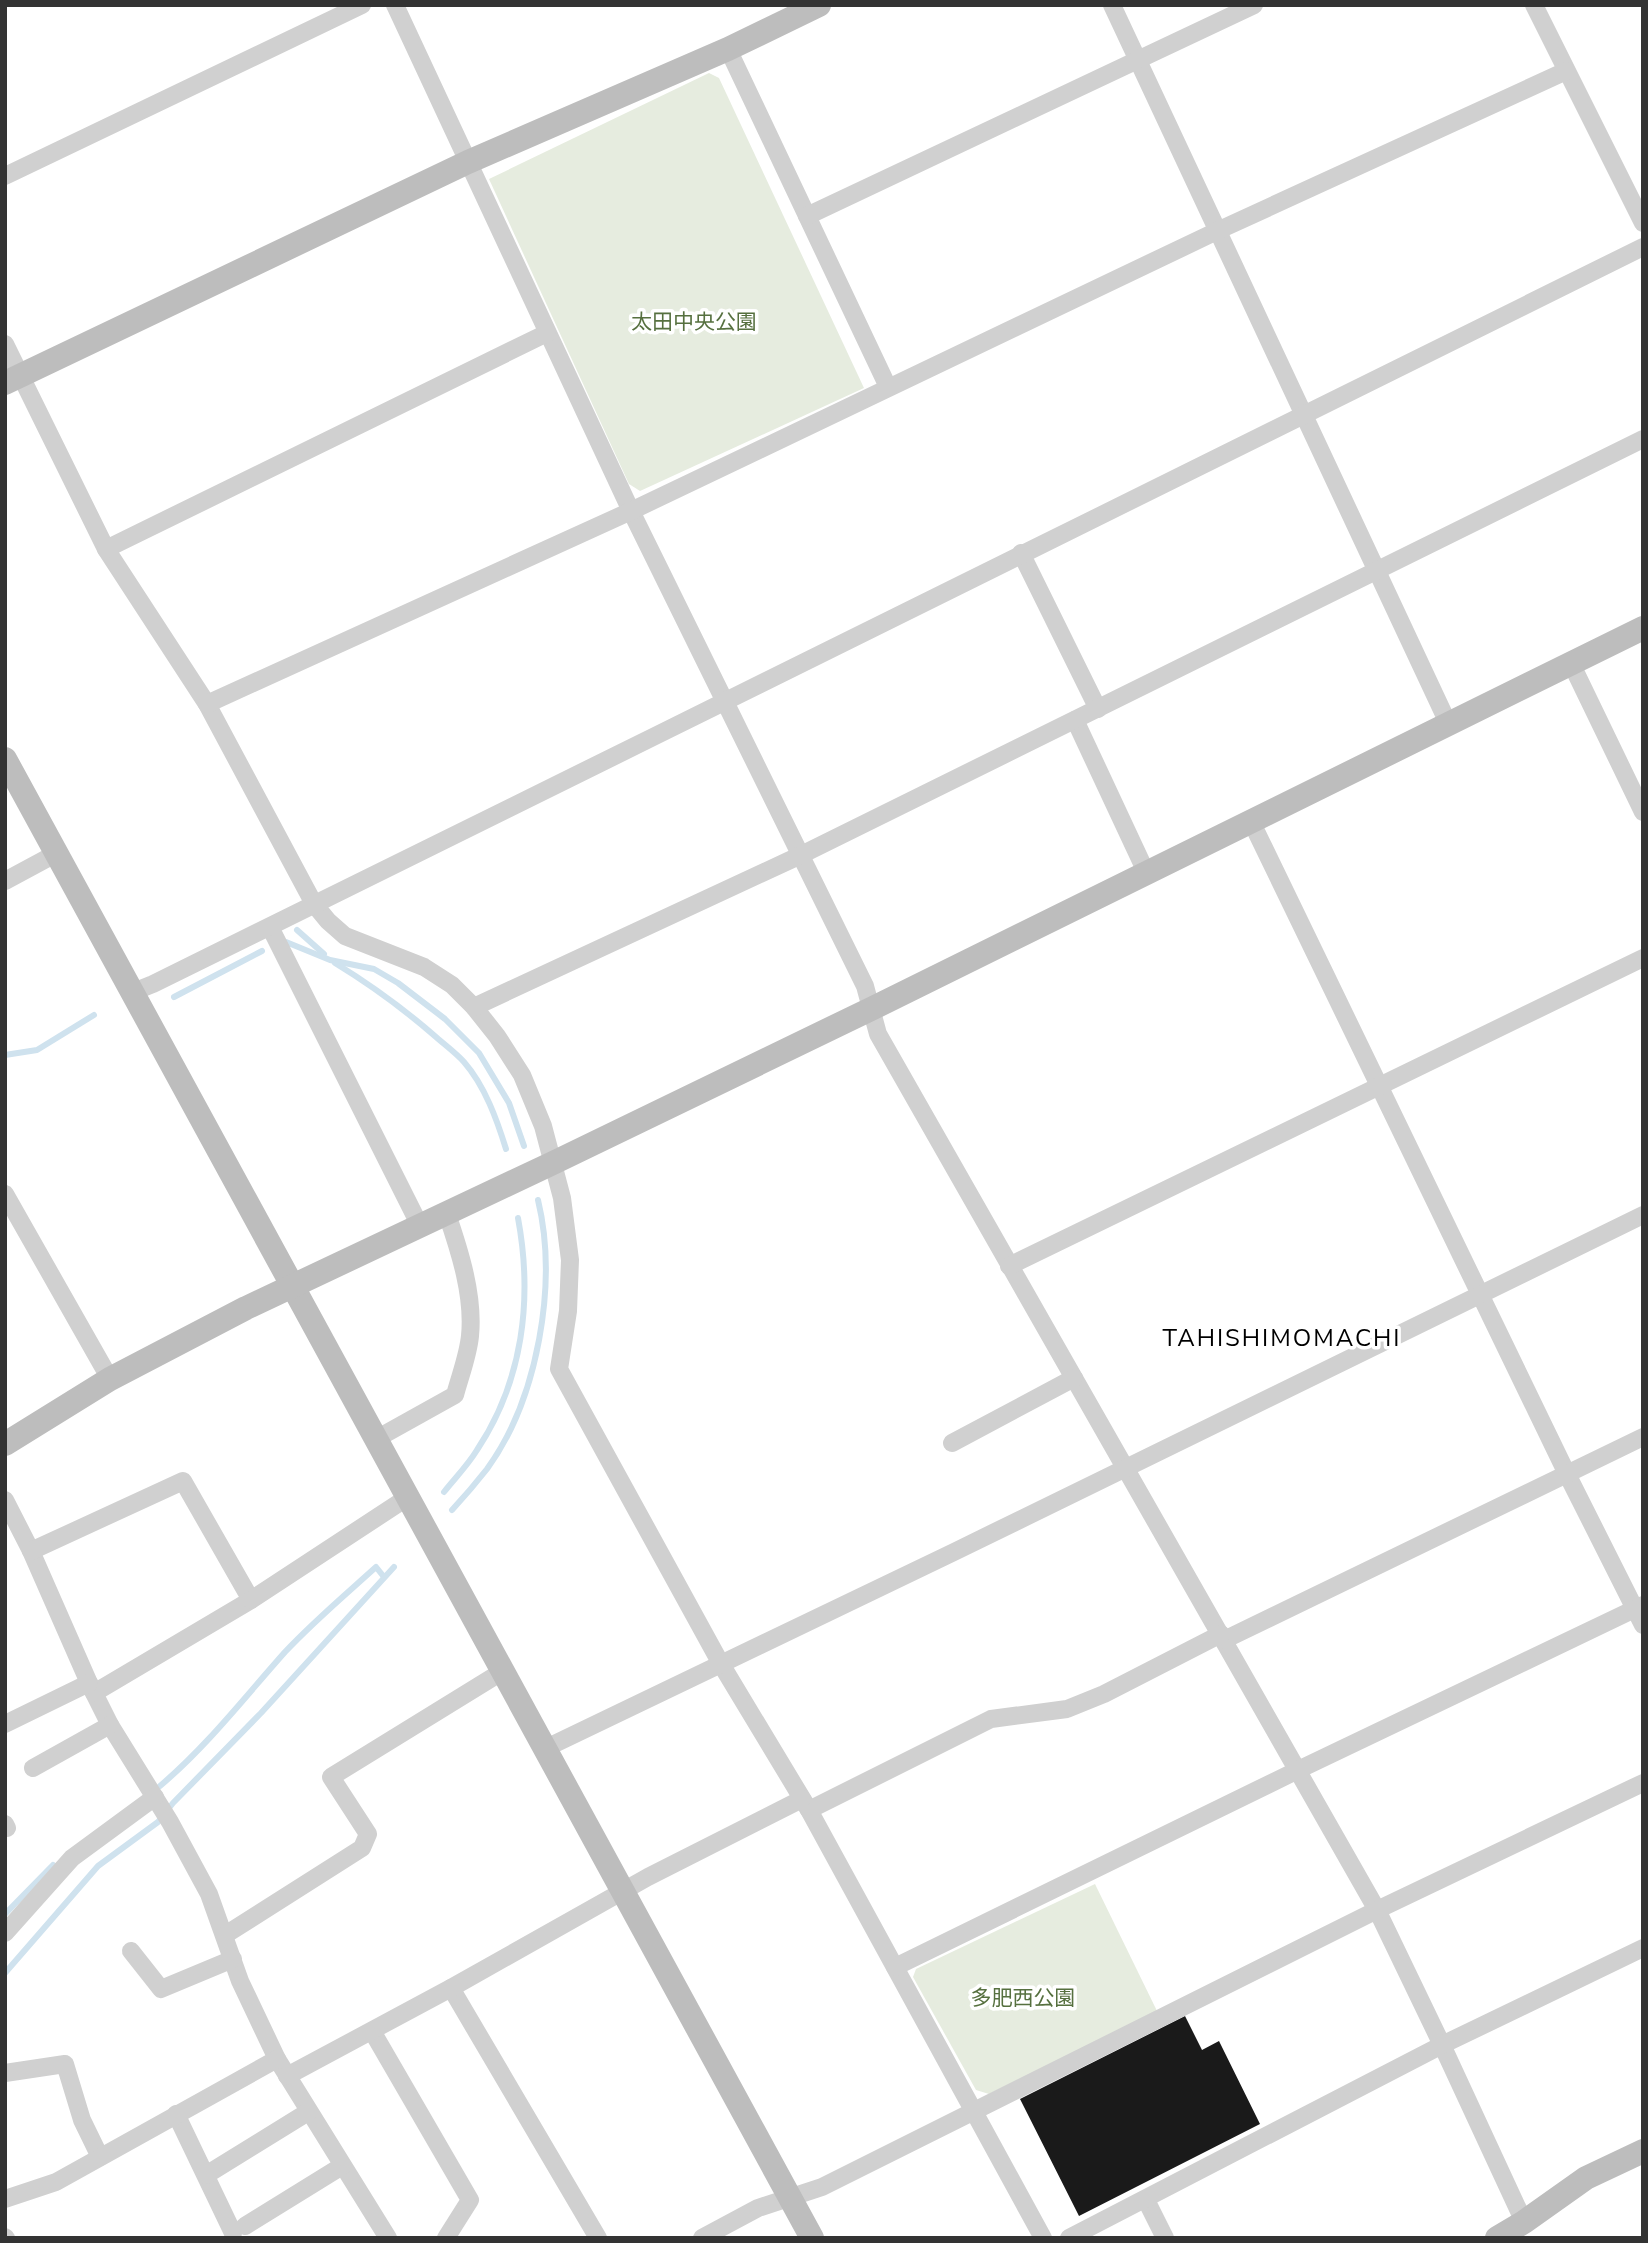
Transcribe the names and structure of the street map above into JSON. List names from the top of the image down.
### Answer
{
  "districts": ["TAHISHIMOMACHI"],
  "parks": ["太田中央公園", "多肥西公園"]
}
